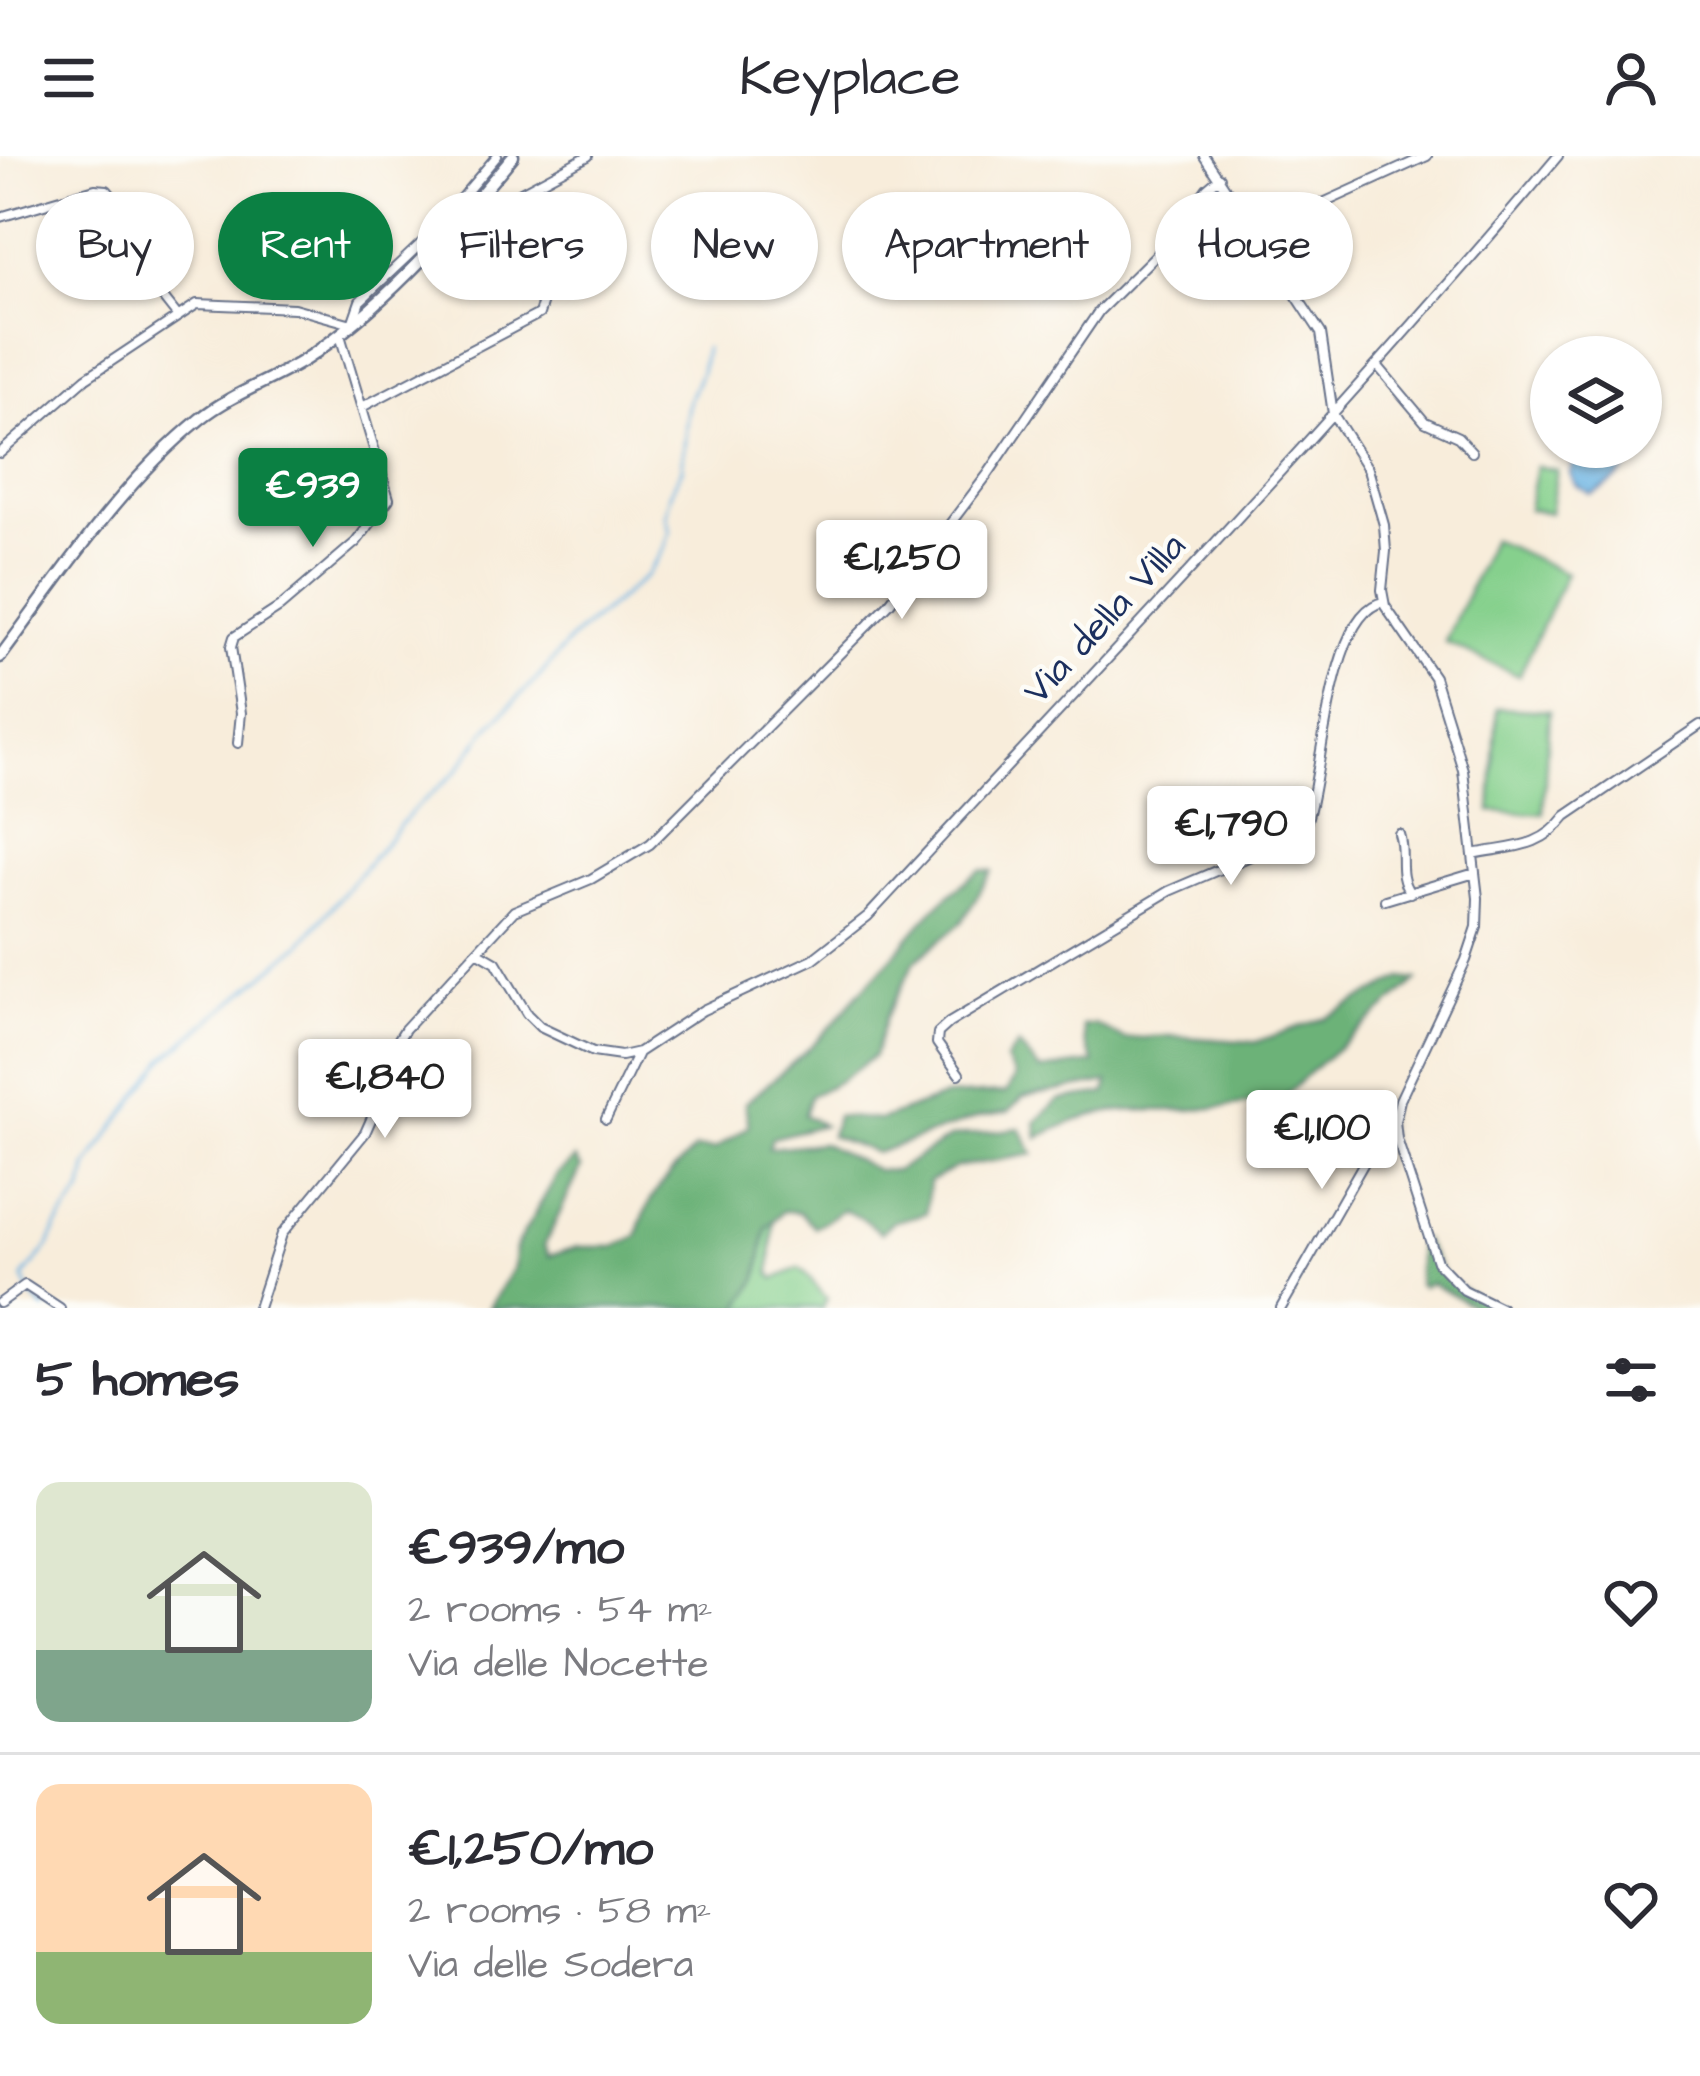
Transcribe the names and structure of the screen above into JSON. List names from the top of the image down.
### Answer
{
  "streets": {
    "street": ["Via della Villa"]
  },
  "page": {
    "header": "Keyplace",
    "chip": [
      "Buy",
      "Rent",
      "Filters",
      "New",
      "Apartment",
      "House"
    ],
    "price": [
      "€939",
      "€1,250",
      "€1,790",
      "€1,840",
      "€1,100"
    ],
    "heading": "5 homes",
    "list": [
      {
        "name": "€939/mo",
        "note": "2 rooms · 54 m² · Via delle Nocette"
      },
      {
        "name": "€1,250/mo",
        "note": "2 rooms · 58 m² · Via delle Sodera"
      }
    ]
  }
}
